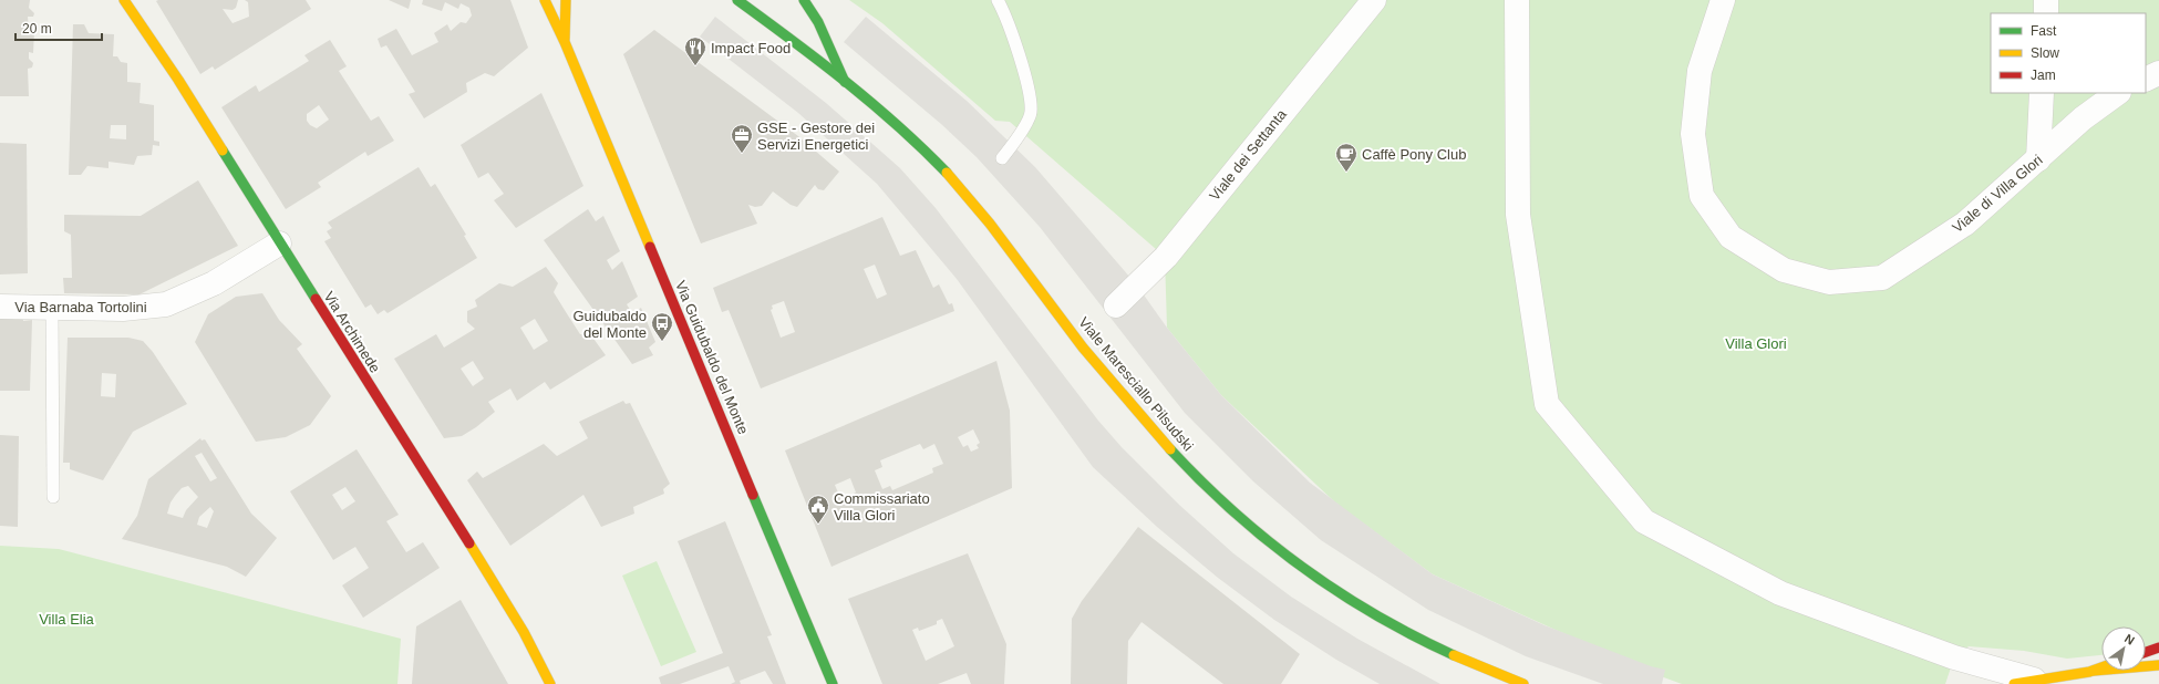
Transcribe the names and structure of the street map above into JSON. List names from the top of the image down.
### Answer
{
  "streets": {
    "street": [
      "Viale dei Settanta",
      "Viale di Villa Glori",
      "Via Barnaba Tortolini",
      "Via Archimede",
      "Via Guidubaldo del Monte",
      "Viale Maresciallo Pilsudski"
    ]
  },
  "crossings": [
    ["Via Barnaba Tortolini", "Via Archimede"]
  ],
  "parks": ["Villa Glori", "Villa Elia"],
  "places": {
    "restaurant": ["Impact Food"],
    "office": ["GSE - Gestore dei Servizi Energetici"],
    "cafe": ["Caffè Pony Club"],
    "bus stop": ["Guidubaldo del Monte"],
    "public building": ["Commissariato Villa Glori"]
  },
  "legend": ["Fast", "Slow", "Jam"],
  "scale_bar": "20 m",
  "north": "top right"
}
